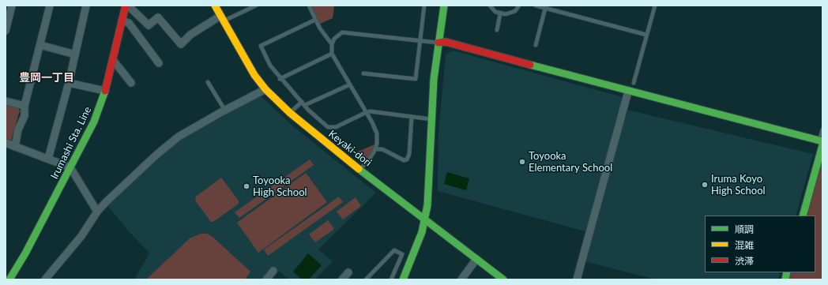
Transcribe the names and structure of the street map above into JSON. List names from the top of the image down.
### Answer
{
  "streets": {
    "street": ["Irumashi Sta. Line", "Keyaki-dori"]
  },
  "districts": ["豊岡一丁目"],
  "places": ["Toyooka Elementary School", "Iruma Koyo High School", "Toyooka High School"],
  "legend": ["順調", "混雑", "渋滞"]
}
